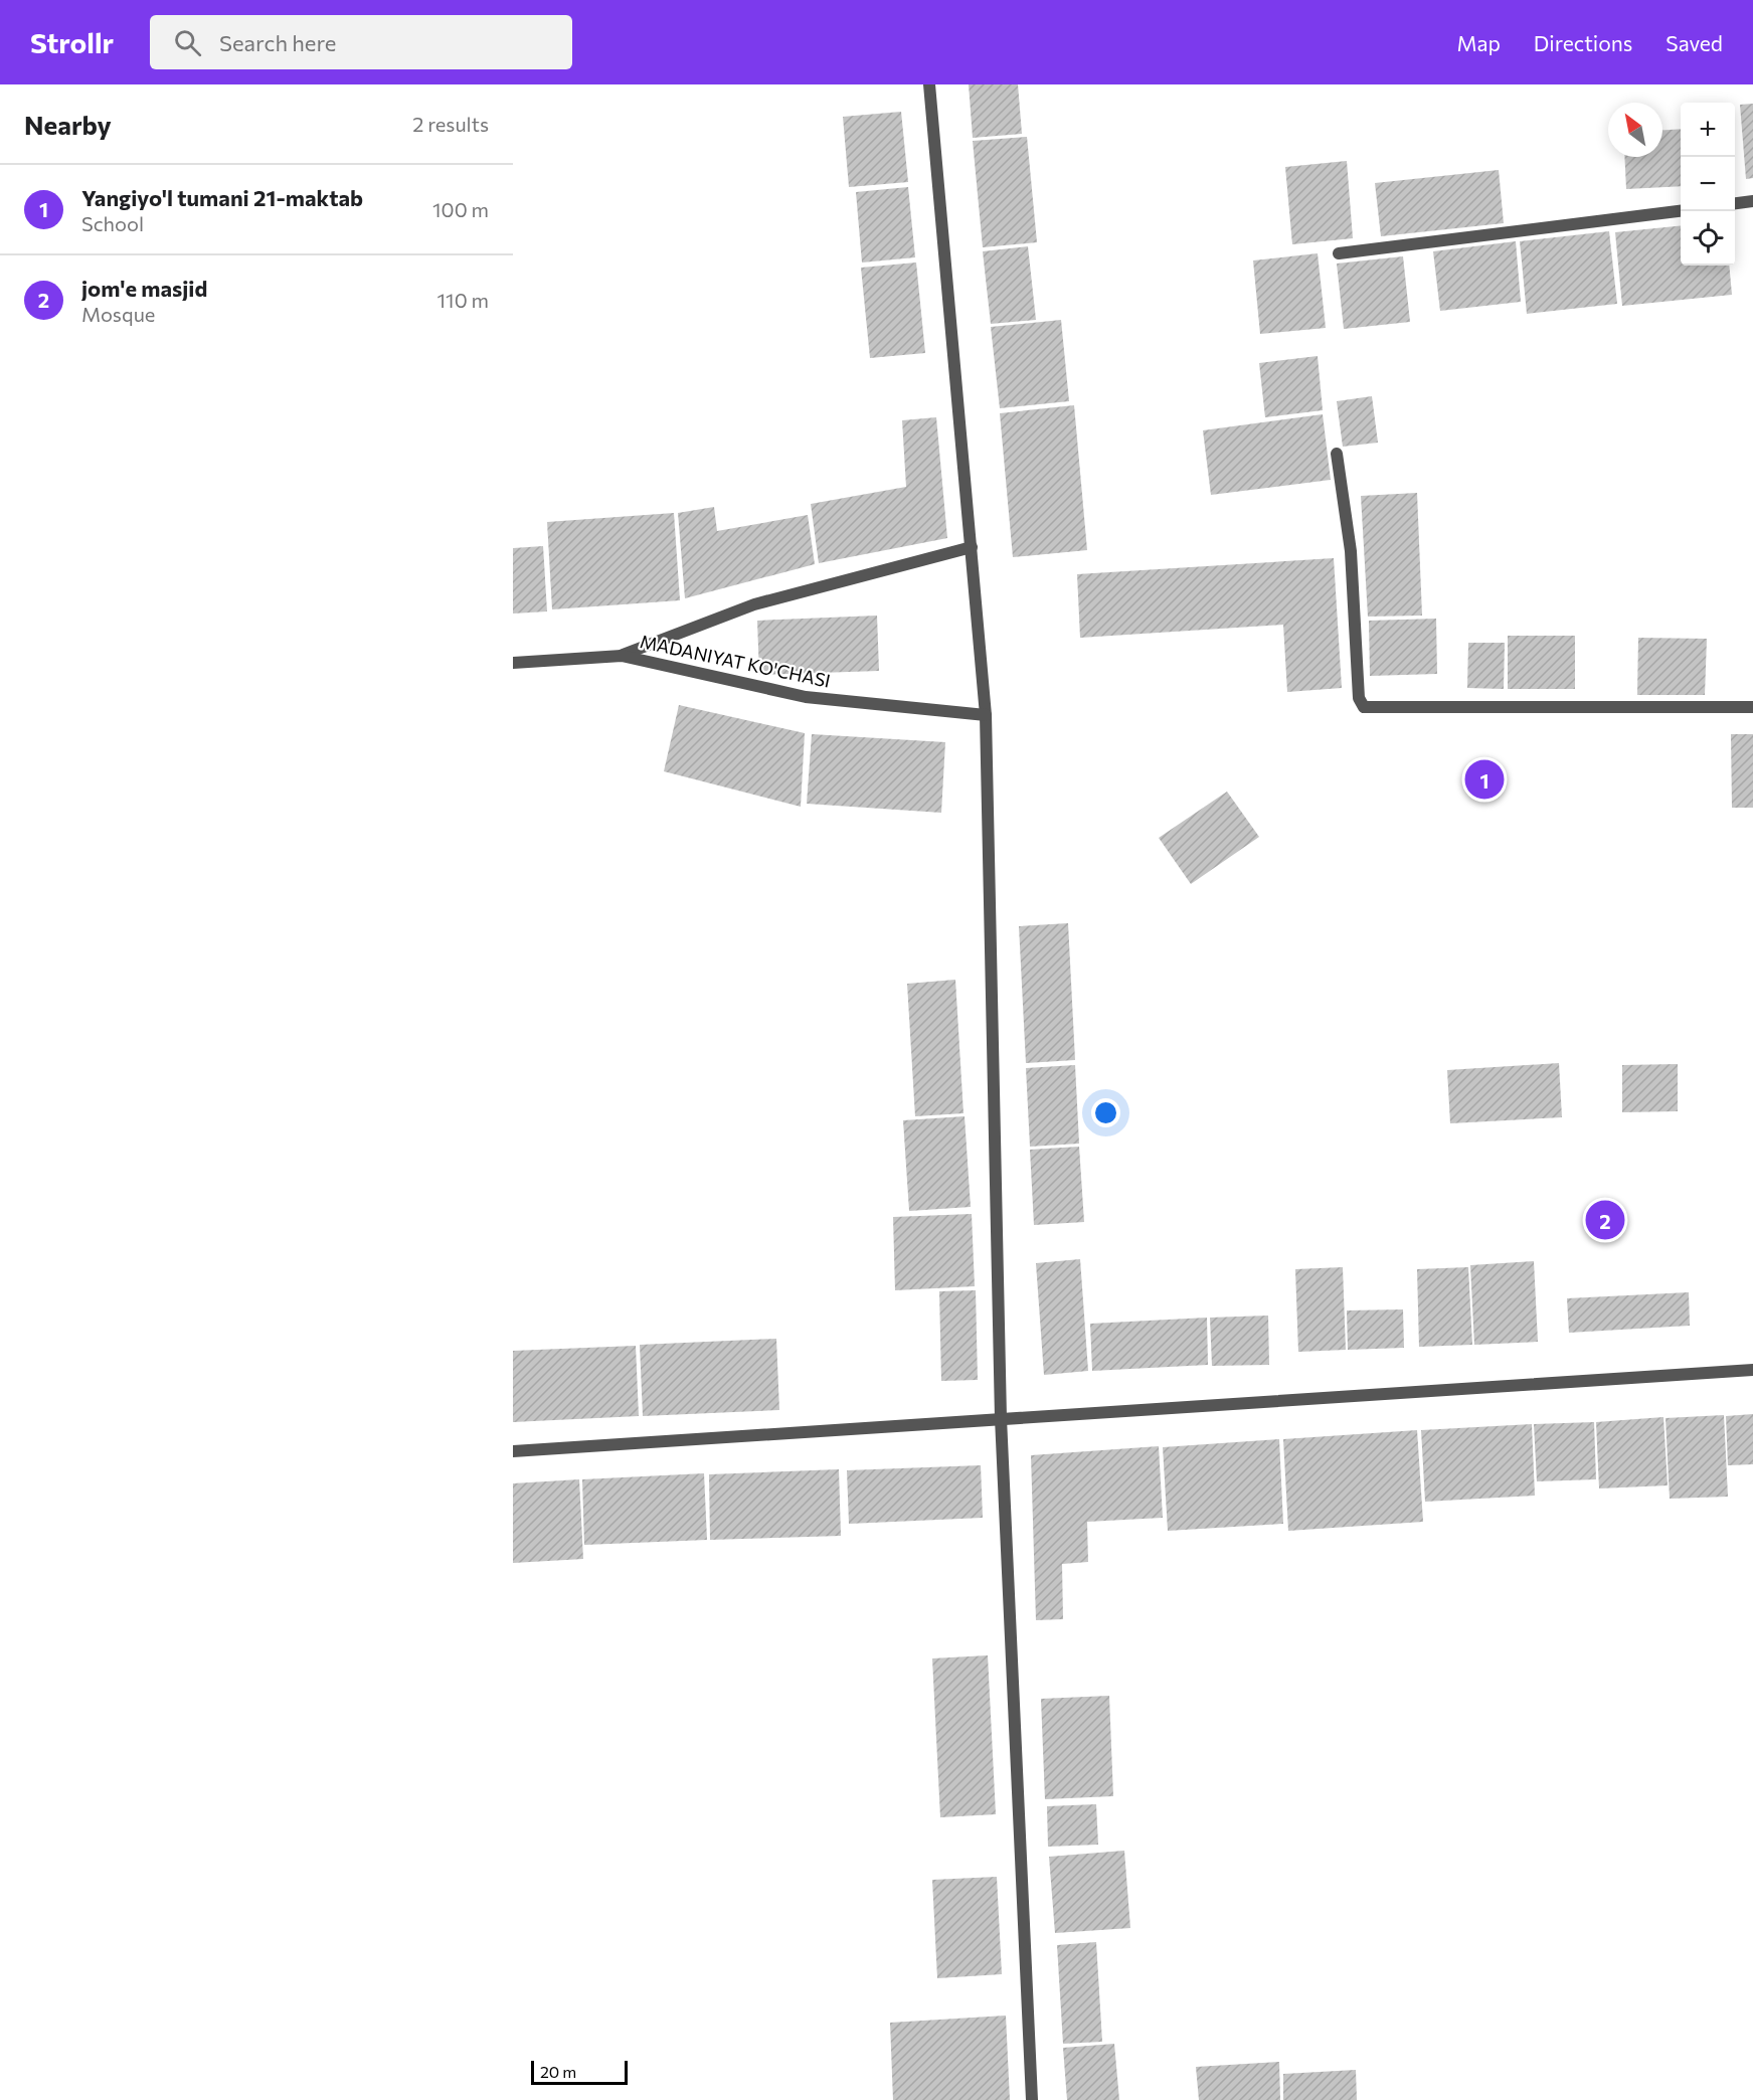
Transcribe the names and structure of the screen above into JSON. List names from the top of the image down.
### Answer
{
  "streets": {
    "street": ["MADANIYAT KO'CHASI"]
  },
  "scale_bar": "20 m",
  "north": "top left",
  "page": {
    "header": "Strollr",
    "search": "Search here",
    "nav": ["Map", "Directions", "Saved"],
    "heading": ["Nearby", "2 results"],
    "map_buttons": ["+", "−"],
    "list": [
      {
        "mark": "1",
        "name": "Yangiyo'l tumani 21-maktab",
        "note": "School",
        "value": "100 m"
      },
      {
        "mark": "2",
        "name": "jom'e masjid",
        "note": "Mosque",
        "value": "110 m"
      }
    ],
    "pins": ["1", "2"],
    "scale": "20 m"
  }
}
